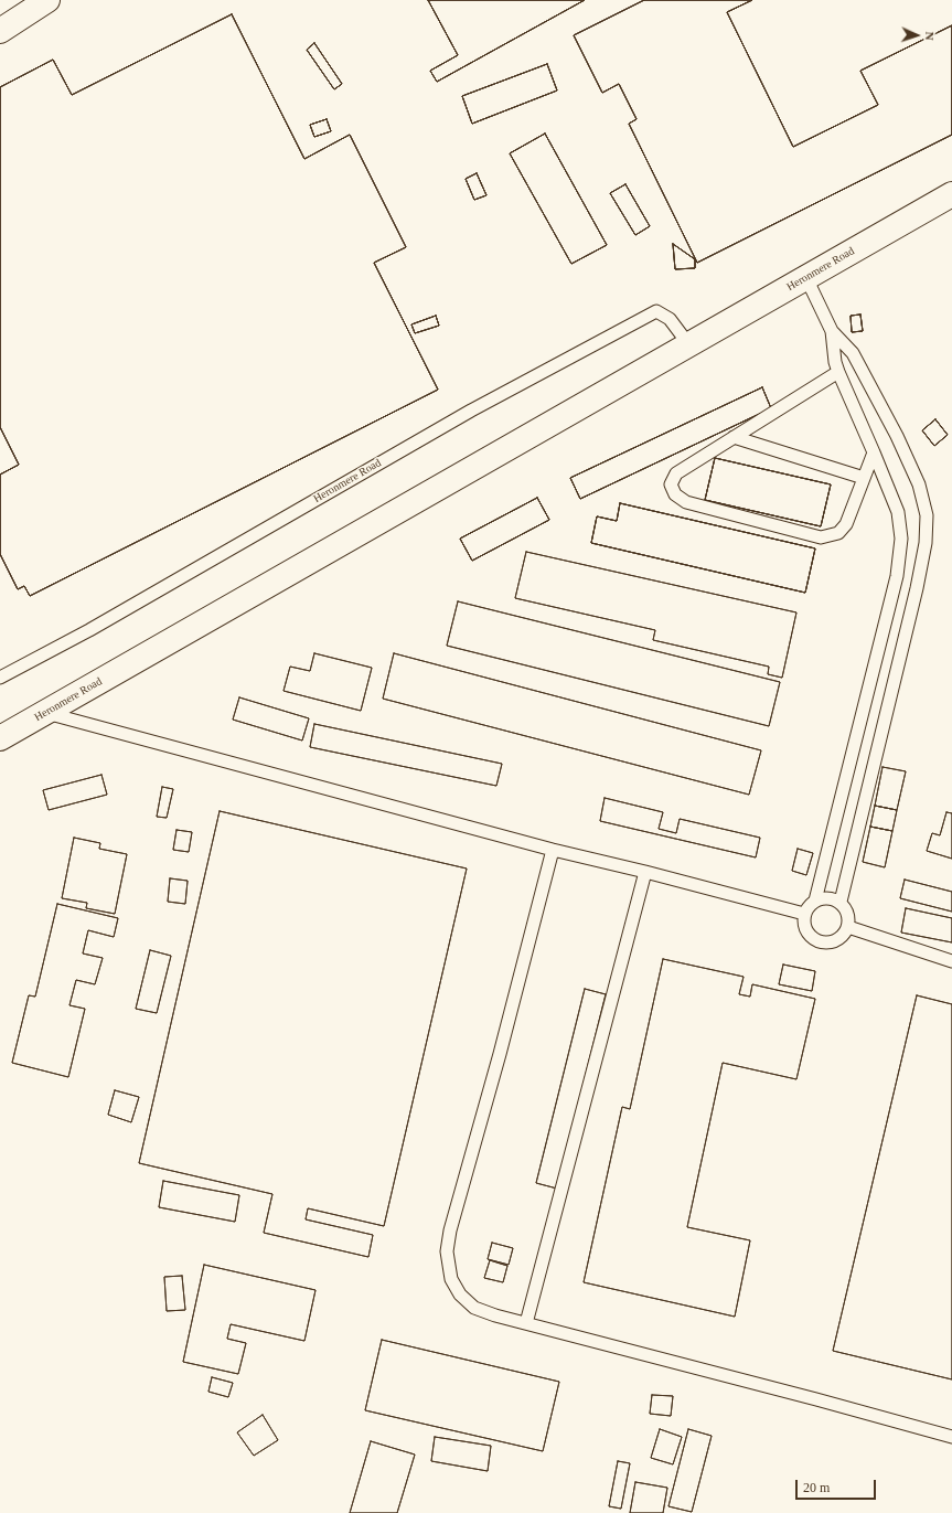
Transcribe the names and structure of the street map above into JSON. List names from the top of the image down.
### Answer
{
  "streets": {
    "street": ["Heronmere Road"]
  },
  "scale_bar": "20 m",
  "north": "right"
}
